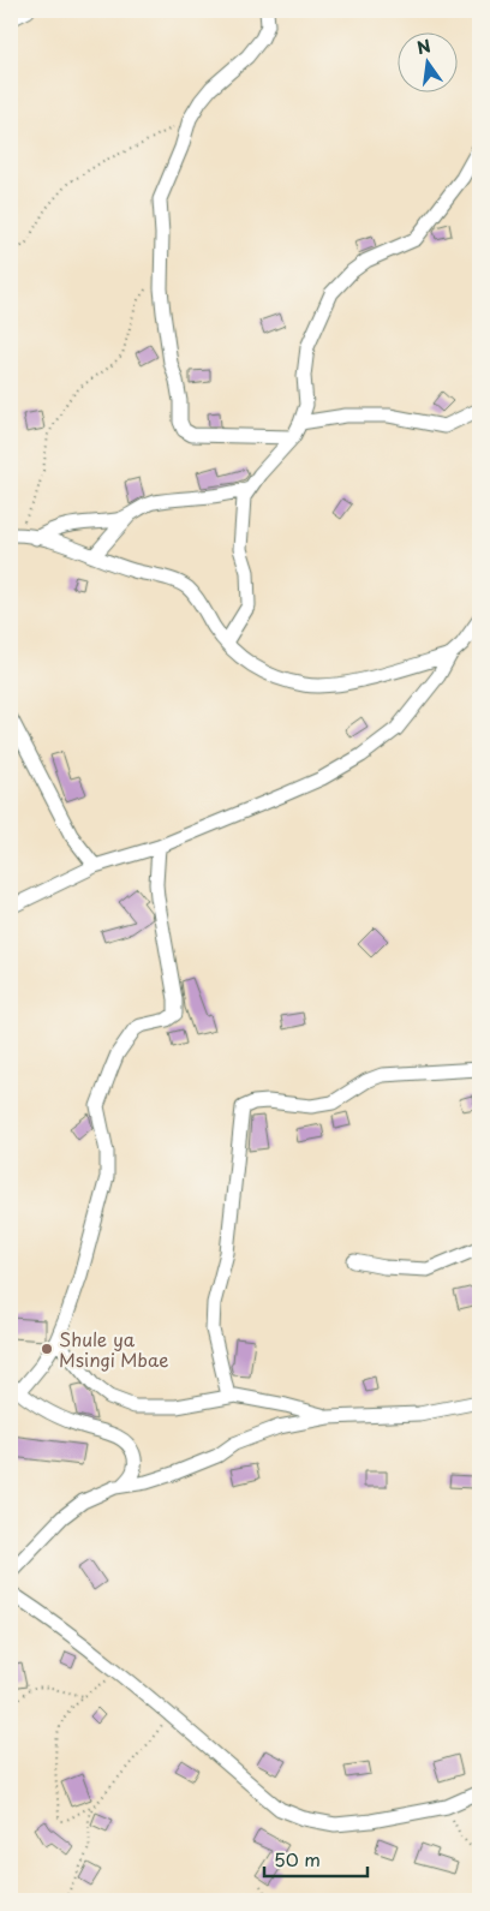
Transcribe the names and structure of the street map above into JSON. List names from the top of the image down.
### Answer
{
  "places": ["Shule ya Msingi Mbae"],
  "scale_bar": "50 m",
  "north": "top"
}
